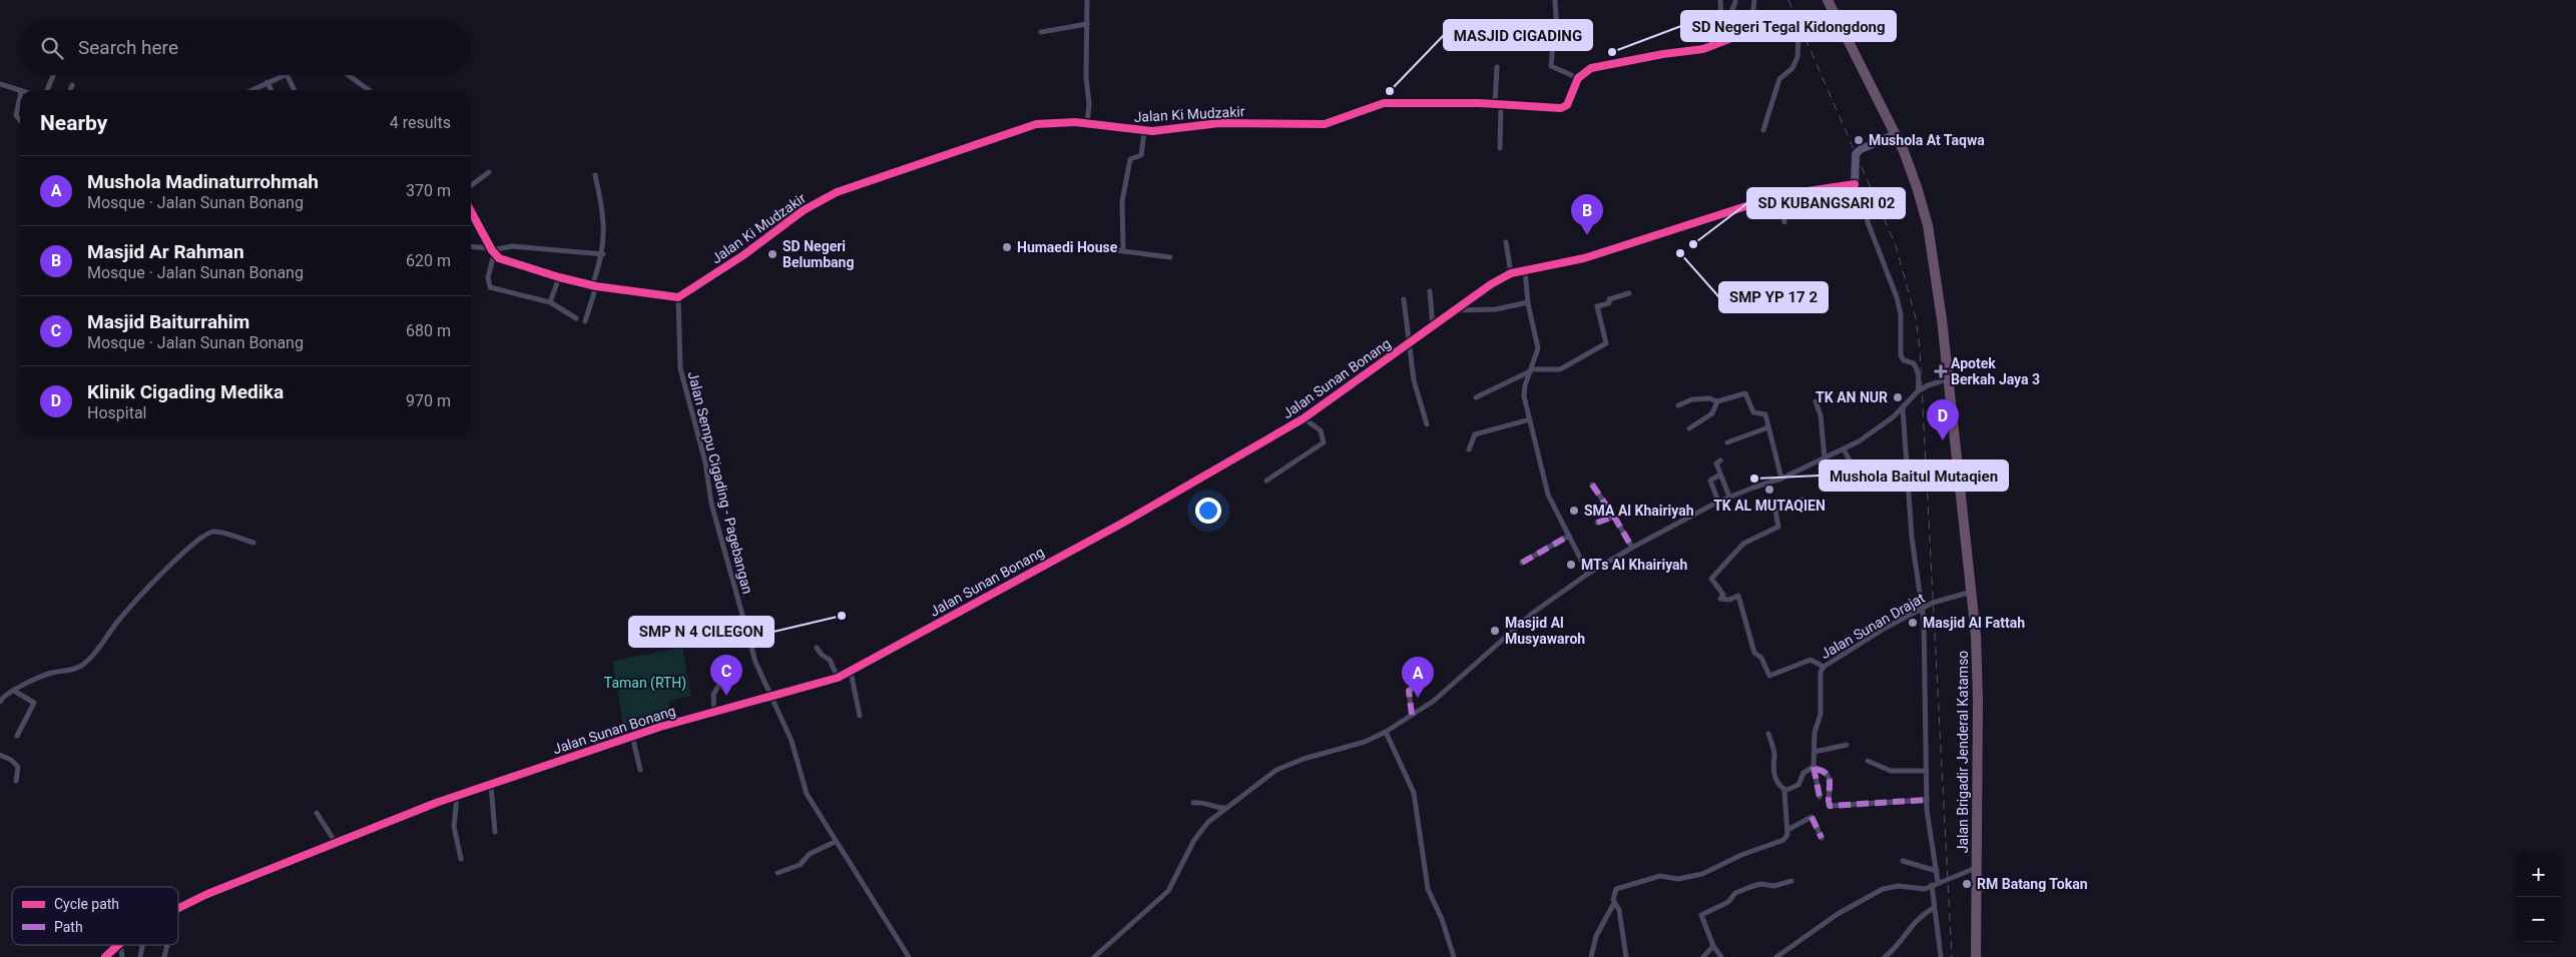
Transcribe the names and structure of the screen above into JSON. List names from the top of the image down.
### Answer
{
  "streets": {
    "highway": ["Jalan Brigadir Jenderal Katamso"],
    "street": [
      "Jalan Ki Mudzakir",
      "Jalan Sunan Bonang",
      "Jalan Sempu Cigading - Pagebangan",
      "Jalan Sunan Drajat"
    ]
  },
  "crossings": [
    ["Jalan Ki Mudzakir", "Jalan Sempu Cigading - Pagebangan"],
    ["Jalan Sunan Bonang", "Jalan Sempu Cigading - Pagebangan"],
    ["Jalan Sunan Drajat", "Jalan Brigadir Jenderal Katamso"]
  ],
  "parks": ["Taman (RTH)"],
  "places": {
    "other": [
      "SD Negeri Tegal Kidongdong",
      "MASJID CIGADING",
      "Mushola At Taqwa",
      "SD KUBANGSARI 02",
      "Humaedi House",
      "SMP YP 17 2",
      "SD Negeri Belumbang",
      "TK AN NUR",
      "Mushola Baitul Mutaqien",
      "TK AL MUTAQIEN",
      "SMA Al Khairiyah",
      "MTs Al Khairiyah",
      "SMP N 4 CILEGON",
      "Masjid Al Fattah",
      "Masjid Al Musyawaroh",
      "RM Batang Tokan"
    ],
    "health": ["Apotek Berkah Jaya 3"]
  },
  "legend": ["Cycle path", "Path"],
  "page": {
    "search": "Search here",
    "heading": ["Nearby", "4 results"],
    "list": [
      {
        "mark": "A",
        "name": "Mushola Madinaturrohmah",
        "note": "Mosque · Jalan Sunan Bonang",
        "value": "370 m"
      },
      {
        "mark": "B",
        "name": "Masjid Ar Rahman",
        "note": "Mosque · Jalan Sunan Bonang",
        "value": "620 m"
      },
      {
        "mark": "C",
        "name": "Masjid Baiturrahim",
        "note": "Mosque · Jalan Sunan Bonang",
        "value": "680 m"
      },
      {
        "mark": "D",
        "name": "Klinik Cigading Medika",
        "note": "Hospital",
        "value": "970 m"
      }
    ],
    "pins": [
      "B",
      "D",
      "C",
      "A"
    ],
    "map_buttons": ["+", "−"]
  }
}
